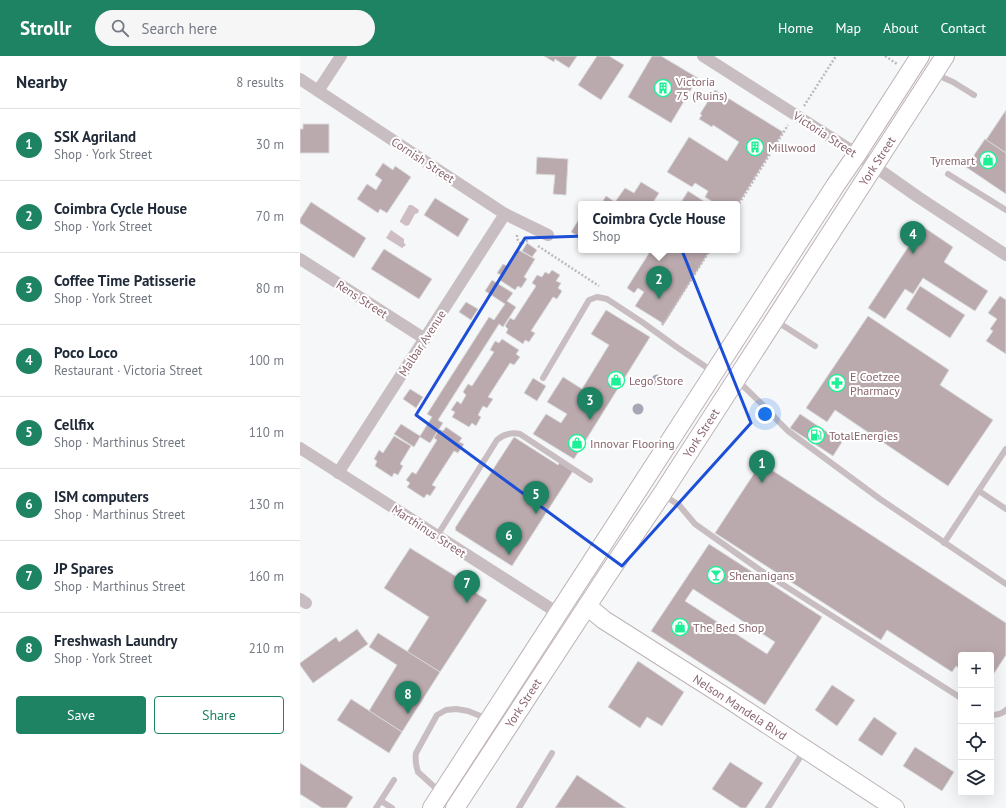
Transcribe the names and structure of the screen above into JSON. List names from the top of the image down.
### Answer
{
  "streets": {
    "main road": ["York Street", "Nelson Mandela Blvd"],
    "street": [
      "Victoria Street",
      "Cornish Street",
      "Rens Street",
      "Malbar Avenue",
      "Marthinus Street"
    ]
  },
  "crossings": [
    ["Victoria Street", "York Street"],
    ["Cornish Street", "Malbar Avenue"],
    ["York Street", "Marthinus Street"],
    ["York Street", "Nelson Mandela Blvd"],
    ["Rens Street", "Malbar Avenue"],
    ["Malbar Avenue", "Marthinus Street"]
  ],
  "places": {
    "building": ["Victoria 75 (Ruins)", "Millwood"],
    "shop": [
      "Tyremart",
      "Lego Store",
      "Innovar Flooring",
      "The Bed Shop"
    ],
    "pharmacy": ["E Coetzee Pharmacy"],
    "fuel station": ["TotalEnergies"],
    "bar": ["Shenanigans"]
  },
  "page": {
    "header": "Strollr",
    "search": "Search here",
    "nav": [
      "Home",
      "Map",
      "About",
      "Contact"
    ],
    "heading": ["Nearby", "8 results"],
    "list": [
      {
        "mark": "1",
        "name": "SSK Agriland",
        "note": "Shop · York Street",
        "value": "30 m"
      },
      {
        "mark": "2",
        "name": "Coimbra Cycle House",
        "note": "Shop · York Street",
        "value": "70 m"
      },
      {
        "mark": "3",
        "name": "Coffee Time Patisserie",
        "note": "Shop · York Street",
        "value": "80 m"
      },
      {
        "mark": "4",
        "name": "Poco Loco",
        "note": "Restaurant · Victoria Street",
        "value": "100 m"
      },
      {
        "mark": "5",
        "name": "Cellfix",
        "note": "Shop · Marthinus Street",
        "value": "110 m"
      },
      {
        "mark": "6",
        "name": "ISM computers",
        "note": "Shop · Marthinus Street",
        "value": "130 m"
      },
      {
        "mark": "7",
        "name": "JP Spares",
        "note": "Shop · Marthinus Street",
        "value": "160 m"
      },
      {
        "mark": "8",
        "name": "Freshwash Laundry",
        "note": "Shop · York Street",
        "value": "210 m"
      }
    ],
    "popup": ["Coimbra Cycle House", "Shop"],
    "pins": [
      "4",
      "2",
      "3",
      "1",
      "5",
      "6",
      "7",
      "8"
    ],
    "map_buttons": ["+", "−"],
    "buttons": ["Save", "Share"]
  }
}
